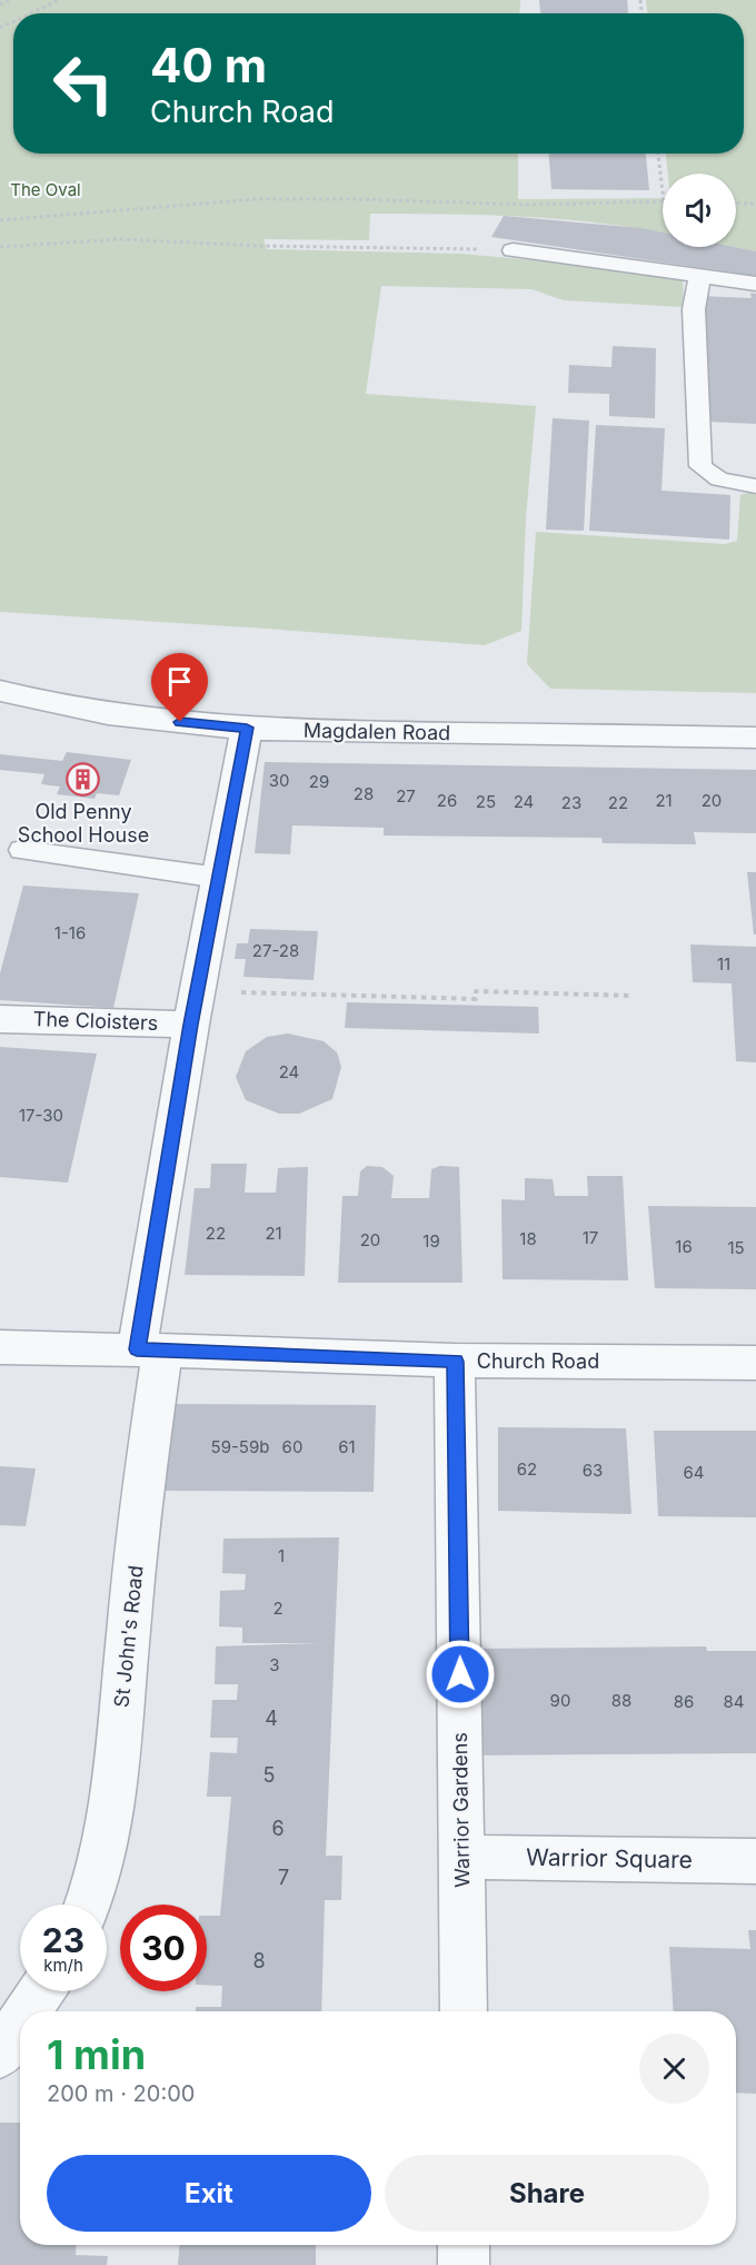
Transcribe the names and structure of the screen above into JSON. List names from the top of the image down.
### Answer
{
  "streets": {
    "street": [
      "Magdalen Road",
      "The Cloisters",
      "Church Road",
      "St John's Road",
      "Warrior Gardens",
      "Warrior Square"
    ]
  },
  "crossings": [
    ["Magdalen Road", "St John's Road"],
    ["The Cloisters", "St John's Road"],
    ["Church Road", "St John's Road"],
    ["Church Road", "Warrior Gardens"],
    ["Warrior Gardens", "Warrior Square"]
  ],
  "parks": ["The Oval"],
  "places": {
    "building": ["Old Penny School House"]
  },
  "house_numbers": [
    "30",
    "29",
    "28",
    "27",
    "26",
    "21",
    "20",
    "25",
    "24",
    "23",
    "22",
    "1-16",
    "27-28",
    "11",
    "24",
    "17-30",
    "22",
    "21",
    "17",
    "18",
    "20",
    "19",
    "16",
    "15",
    "59-59b",
    "60",
    "61",
    "62",
    "63",
    "64",
    "1",
    "2",
    "3",
    "90",
    "88",
    "86",
    "84",
    "4",
    "5",
    "6",
    "7",
    "8"
  ],
  "page": {
    "turn": ["40 m", "Church Road"],
    "speed": "23 km/h",
    "limit": "30",
    "heading": ["1 min", "200 m · 20:00"],
    "buttons": ["Exit", "Share"]
  }
}
